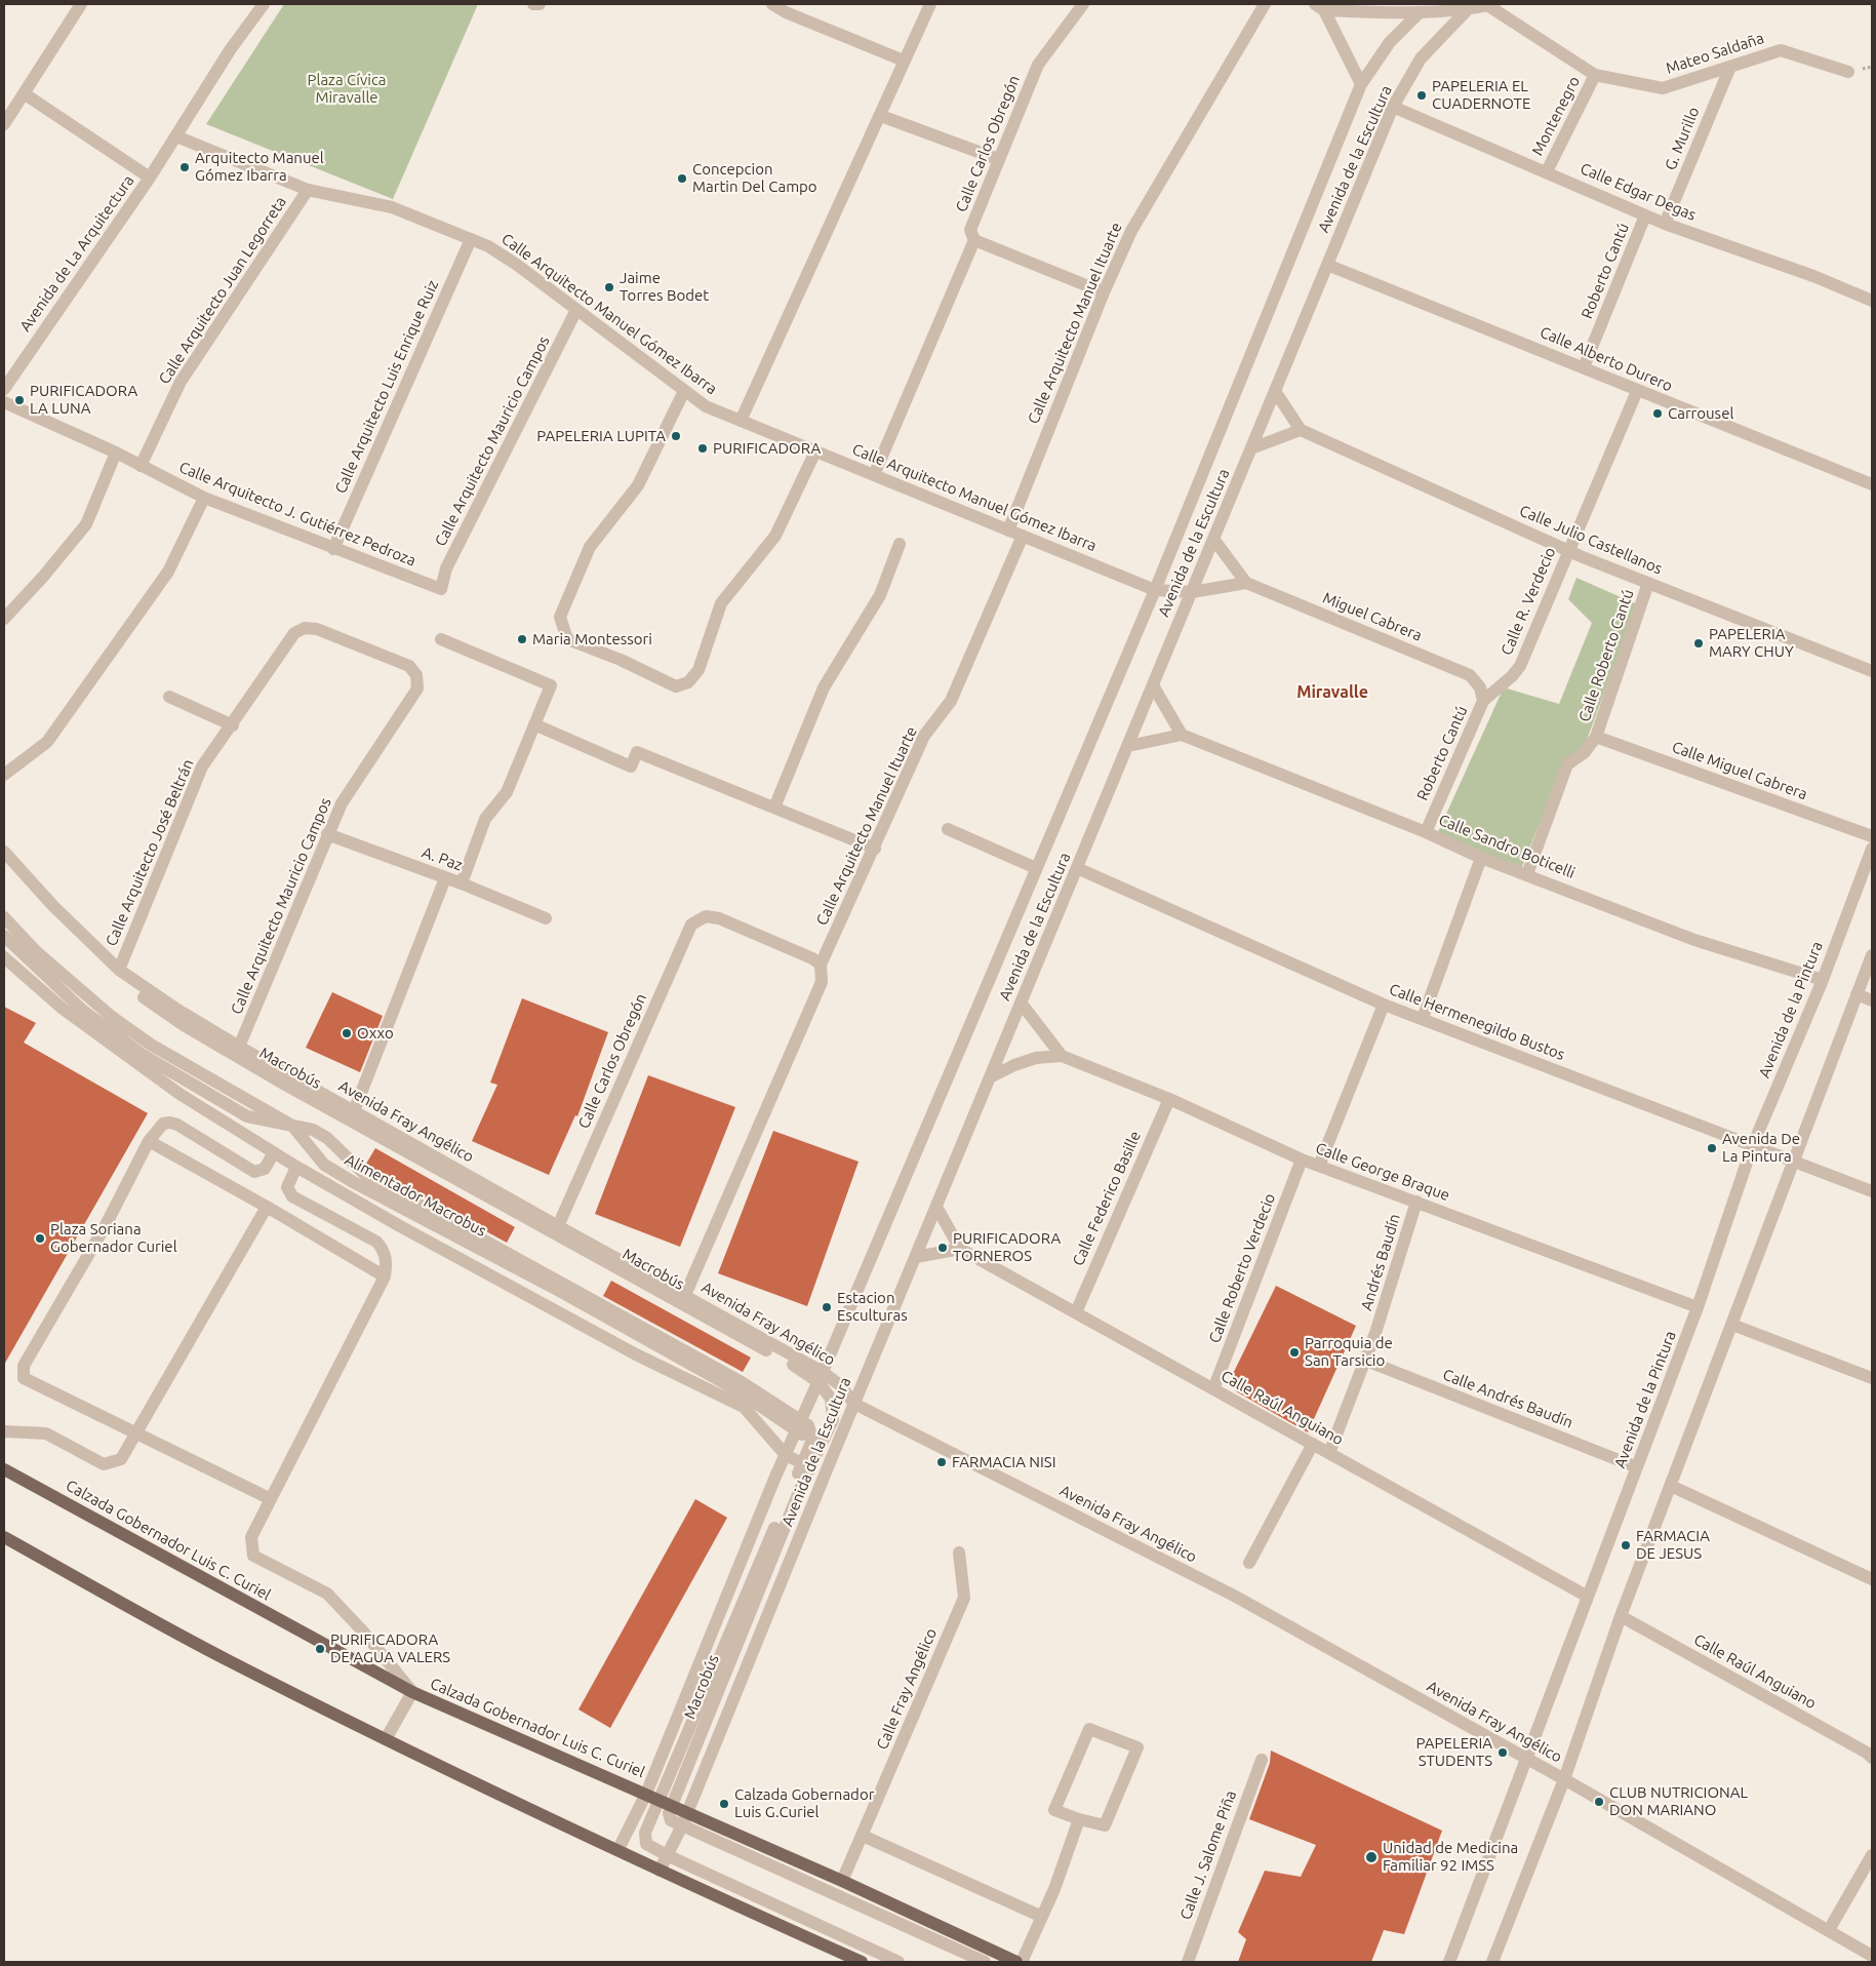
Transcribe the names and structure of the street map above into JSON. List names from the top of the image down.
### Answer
{
  "streets": {
    "main road": ["Calzada Gobernador Luis C. Curiel"],
    "street": [
      "Mateo Saldaña",
      "Montenegro",
      "G. Murillo",
      "Calle Carlos Obregón",
      "Avenida de la Escultura",
      "Calle Edgar Degas",
      "Avenida de La Arquitectura",
      "Roberto Cantú",
      "Calle Arquitecto Juan Legorreta",
      "Calle Arquitecto Manuel Gómez Ibarra",
      "Calle Arquitecto Manuel Ituarte",
      "Calle Alberto Durero",
      "Calle Arquitecto Luis Enrique Ruiz",
      "Calle Arquitecto Mauricio Campos",
      "Calle Arquitecto J. Gutiérrez Pedroza",
      "Calle Julio Castellanos",
      "Calle R. Verdecio",
      "Miguel Cabrera",
      "Calle Roberto Cantú",
      "Calle Miguel Cabrera",
      "Calle Sandro Boticelli",
      "Calle Arquitecto José Beltrán",
      "A. Paz",
      "Avenida de la Pintura",
      "Calle Hermenegildo Bustos",
      "Macrobús",
      "Avenida Fray Angélico",
      "Calle George Braque",
      "Alimentador Macrobus",
      "Calle Federico Basille",
      "Andrés Baudín",
      "Calle Roberto Verdecio",
      "Calle Andrés Baudín",
      "Calle Raúl Anguiano",
      "Calle Fray Angélico",
      "Calle J. Salome Piña"
    ]
  },
  "crossings": [
    ["Mateo Saldaña", "Montenegro"],
    ["Mateo Saldaña", "G. Murillo"],
    ["Montenegro", "Calle Edgar Degas"],
    ["G. Murillo", "Calle Edgar Degas"],
    ["Calle Carlos Obregón", "Calle Arquitecto Manuel Gómez Ibarra"],
    ["Calle Carlos Obregón", "Calle Arquitecto Manuel Ituarte"],
    ["Calle Carlos Obregón", "Avenida Fray Angélico"],
    ["Avenida de la Escultura", "Calle Edgar Degas"],
    ["Avenida de la Escultura", "Calle Arquitecto Manuel Gómez Ibarra"],
    ["Avenida de la Escultura", "Calle Alberto Durero"],
    ["Avenida de la Escultura", "Calle Hermenegildo Bustos"],
    ["Avenida de la Escultura", "Macrobús"],
    ["Avenida de la Escultura", "Avenida Fray Angélico"],
    ["Avenida de la Escultura", "Calle George Braque"],
    ["Avenida de la Escultura", "Alimentador Macrobus"],
    ["Avenida de la Escultura", "Calzada Gobernador Luis C. Curiel"],
    ["Calle Edgar Degas", "Roberto Cantú"],
    ["Avenida de La Arquitectura", "Calle Arquitecto Manuel Gómez Ibarra"],
    ["Roberto Cantú", "Calle Alberto Durero"],
    ["Roberto Cantú", "Calle R. Verdecio"],
    ["Roberto Cantú", "Miguel Cabrera"],
    ["Roberto Cantú", "Calle Sandro Boticelli"],
    ["Calle Arquitecto Juan Legorreta", "Calle Arquitecto Manuel Gómez Ibarra"],
    ["Calle Arquitecto Juan Legorreta", "Calle Arquitecto J. Gutiérrez Pedroza"],
    ["Calle Arquitecto Manuel Gómez Ibarra", "Calle Arquitecto Manuel Ituarte"],
    ["Calle Arquitecto Manuel Gómez Ibarra", "Calle Arquitecto Luis Enrique Ruiz"],
    ["Calle Arquitecto Manuel Gómez Ibarra", "Calle Arquitecto Mauricio Campos"],
    ["Calle Arquitecto Manuel Ituarte", "Avenida Fray Angélico"],
    ["Calle Alberto Durero", "Calle R. Verdecio"],
    ["Calle Arquitecto Luis Enrique Ruiz", "Calle Arquitecto J. Gutiérrez Pedroza"],
    ["Calle Arquitecto Mauricio Campos", "Calle Arquitecto J. Gutiérrez Pedroza"],
    ["Calle Arquitecto Mauricio Campos", "Calle Arquitecto José Beltrán"],
    ["Calle Arquitecto Mauricio Campos", "A. Paz"],
    ["Calle Arquitecto Mauricio Campos", "Avenida Fray Angélico"],
    ["Calle Julio Castellanos", "Calle R. Verdecio"],
    ["Calle Julio Castellanos", "Calle Roberto Cantú"],
    ["Calle R. Verdecio", "Miguel Cabrera"],
    ["Calle Roberto Cantú", "Calle Miguel Cabrera"],
    ["Calle Roberto Cantú", "Calle Sandro Boticelli"],
    ["Calle Sandro Boticelli", "Avenida de la Pintura"],
    ["Calle Arquitecto José Beltrán", "Avenida Fray Angélico"],
    ["Avenida de la Pintura", "Calle Hermenegildo Bustos"],
    ["Avenida de la Pintura", "Avenida Fray Angélico"],
    ["Avenida de la Pintura", "Calle George Braque"],
    ["Avenida de la Pintura", "Calle Andrés Baudín"],
    ["Avenida de la Pintura", "Calle Raúl Anguiano"],
    ["Macrobús", "Avenida Fray Angélico"],
    ["Macrobús", "Alimentador Macrobus"],
    ["Macrobús", "Calzada Gobernador Luis C. Curiel"],
    ["Calle George Braque", "Calle Federico Basille"],
    ["Calle George Braque", "Andrés Baudín"],
    ["Calle George Braque", "Calle Roberto Verdecio"],
    ["Calle Federico Basille", "Calle Raúl Anguiano"],
    ["Andrés Baudín", "Calle Andrés Baudín"],
    ["Calle Roberto Verdecio", "Calle Raúl Anguiano"],
    ["Calzada Gobernador Luis C. Curiel", "Calle Fray Angélico"]
  ],
  "districts": ["Miravalle"],
  "parks": ["Plaza Cívica Miravalle"],
  "places": [
    "PAPELERIA EL CUADERNOTE",
    "Arquitecto Manuel Gómez Ibarra",
    "Concepcion Martin Del Campo",
    "Jaime Torres Bodet",
    "PURIFICADORA LA LUNA",
    "Carrousel",
    "PAPELERIA LUPITA",
    "PURIFICADORA",
    "Maria Montessori",
    "PAPELERIA MARY CHUY",
    "Oxxo",
    "Avenida De La Pintura",
    "Plaza Soriana Gobernador Curiel",
    "PURIFICADORA TORNEROS",
    "Estacion Esculturas",
    "Parroquia de San Tarsicio",
    "FARMACIA NISI",
    "FARMACIA DE JESUS",
    "PURIFICADORA DE AGUA VALERS",
    "PAPELERIA STUDENTS",
    "CLUB NUTRICIONAL DON MARIANO",
    "Calzada Gobernador Luis G.Curiel",
    "Unidad de Medicina Familiar 92 IMSS"
  ]
}
